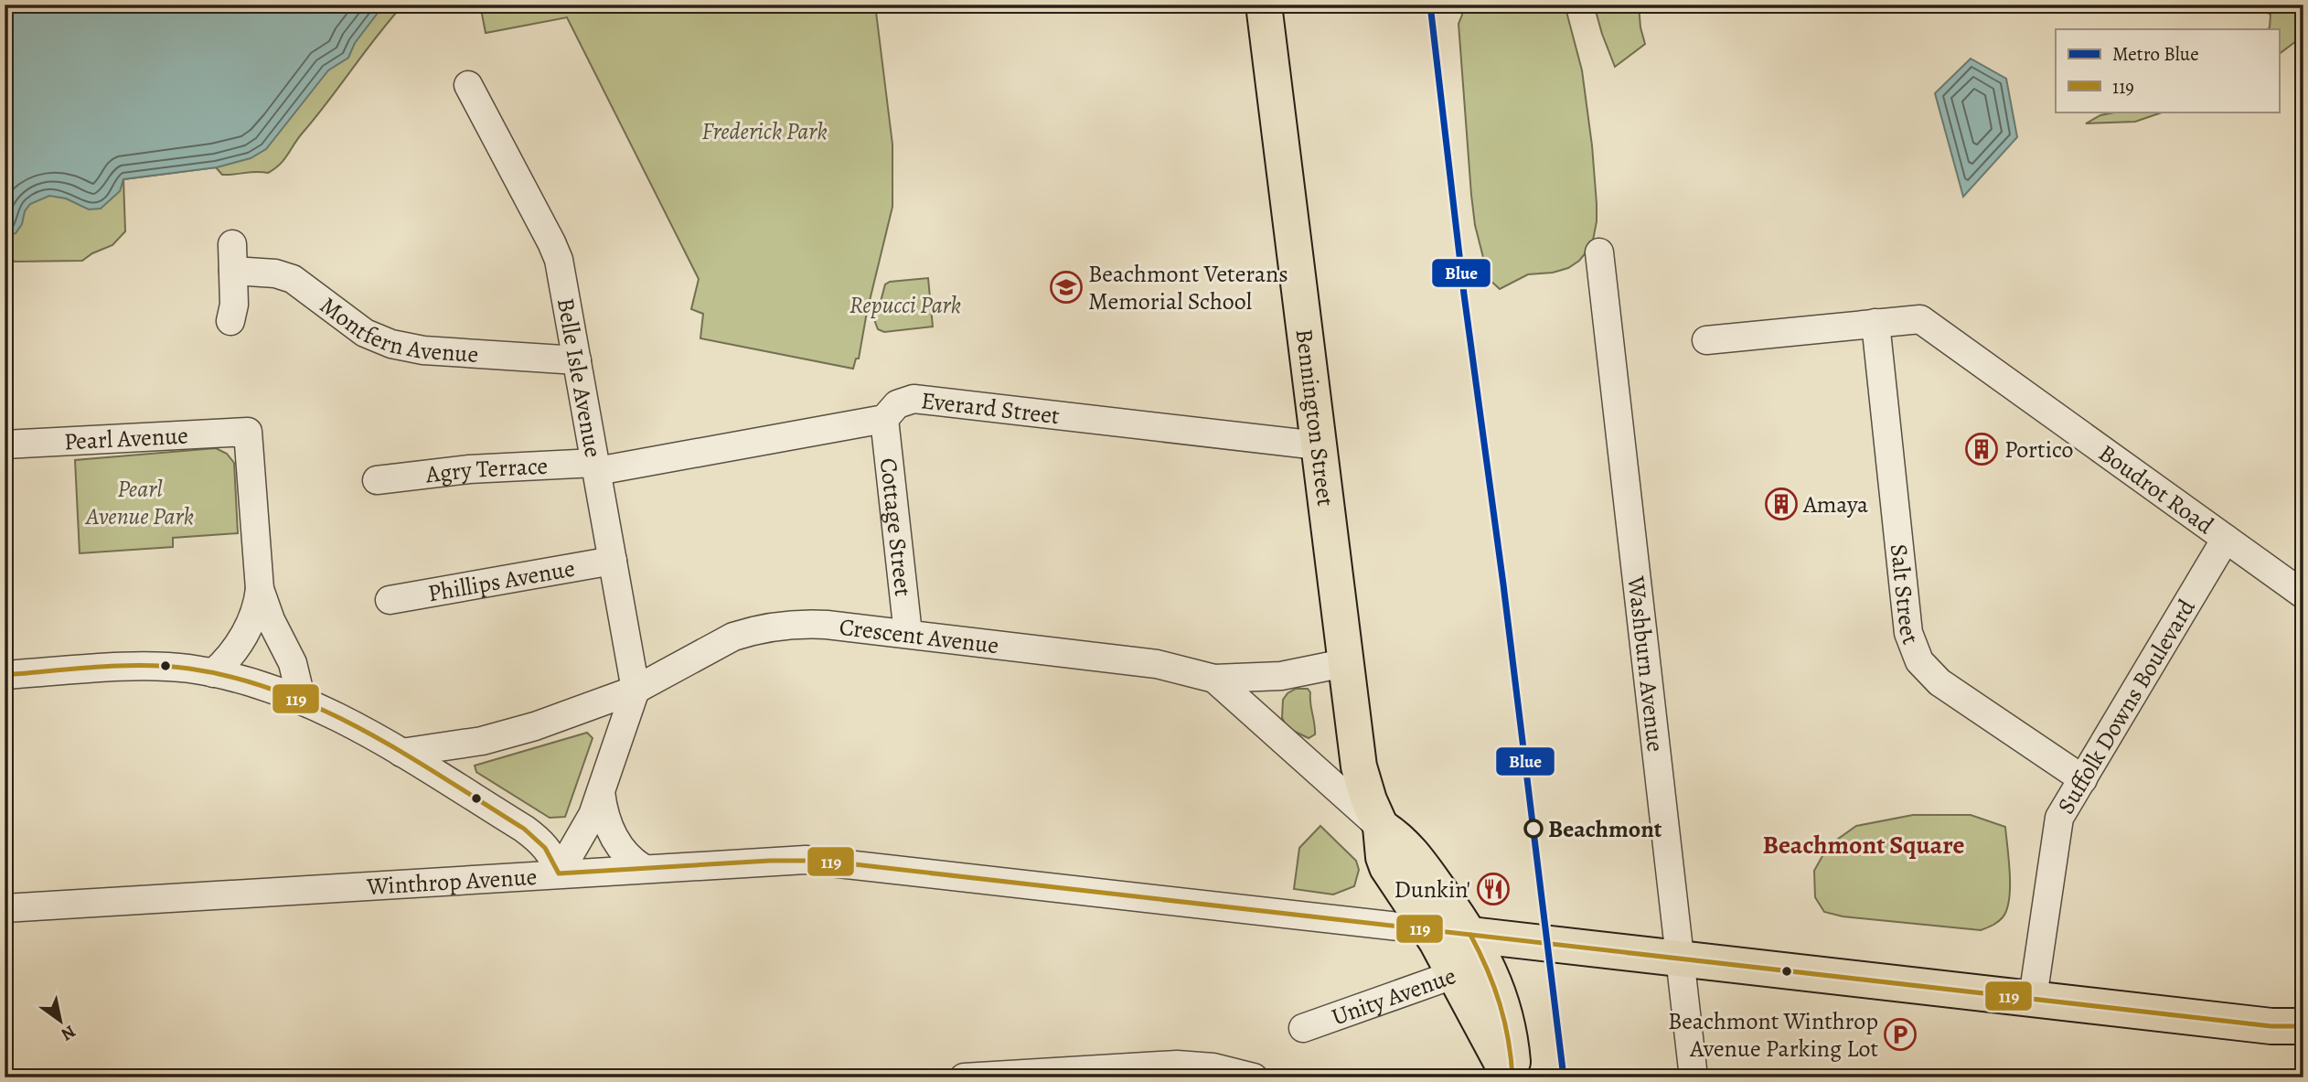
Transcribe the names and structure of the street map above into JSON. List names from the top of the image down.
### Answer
{
  "streets": {
    "main road": ["Bennington Street", "Winthrop Avenue"],
    "street": [
      "Montfern Avenue",
      "Belle Isle Avenue",
      "Everard Street",
      "Pearl Avenue",
      "Agry Terrace",
      "Boudrot Road",
      "Cottage Street",
      "Phillips Avenue",
      "Salt Street",
      "Crescent Avenue",
      "Washburn Avenue",
      "Suffolk Downs Boulevard",
      "Unity Avenue"
    ]
  },
  "crossings": [
    ["Montfern Avenue", "Belle Isle Avenue"],
    ["Belle Isle Avenue", "Everard Street"],
    ["Belle Isle Avenue", "Agry Terrace"],
    ["Belle Isle Avenue", "Phillips Avenue"],
    ["Belle Isle Avenue", "Crescent Avenue"],
    ["Everard Street", "Bennington Street"],
    ["Everard Street", "Agry Terrace"],
    ["Everard Street", "Cottage Street"],
    ["Bennington Street", "Crescent Avenue"],
    ["Bennington Street", "Winthrop Avenue"],
    ["Bennington Street", "Unity Avenue"],
    ["Boudrot Road", "Salt Street"],
    ["Boudrot Road", "Suffolk Downs Boulevard"],
    ["Cottage Street", "Crescent Avenue"],
    ["Salt Street", "Suffolk Downs Boulevard"],
    ["Washburn Avenue", "Winthrop Avenue"],
    ["Suffolk Downs Boulevard", "Winthrop Avenue"],
    ["Winthrop Avenue", "Unity Avenue"]
  ],
  "districts": ["Beachmont Square"],
  "parks": ["Frederick Park", "Repucci Park", "Pearl Avenue Park"],
  "places": {
    "school or university": ["Beachmont Veterans Memorial School"],
    "building": ["Portico", "Amaya"],
    "other": ["Beachmont"],
    "restaurant": ["Dunkin'"],
    "parking": ["Beachmont Winthrop Avenue Parking Lot"]
  },
  "lines": ["metro line Blue", "transit line 119"],
  "legend": ["Metro Blue", "119"],
  "north": "bottom right"
}
